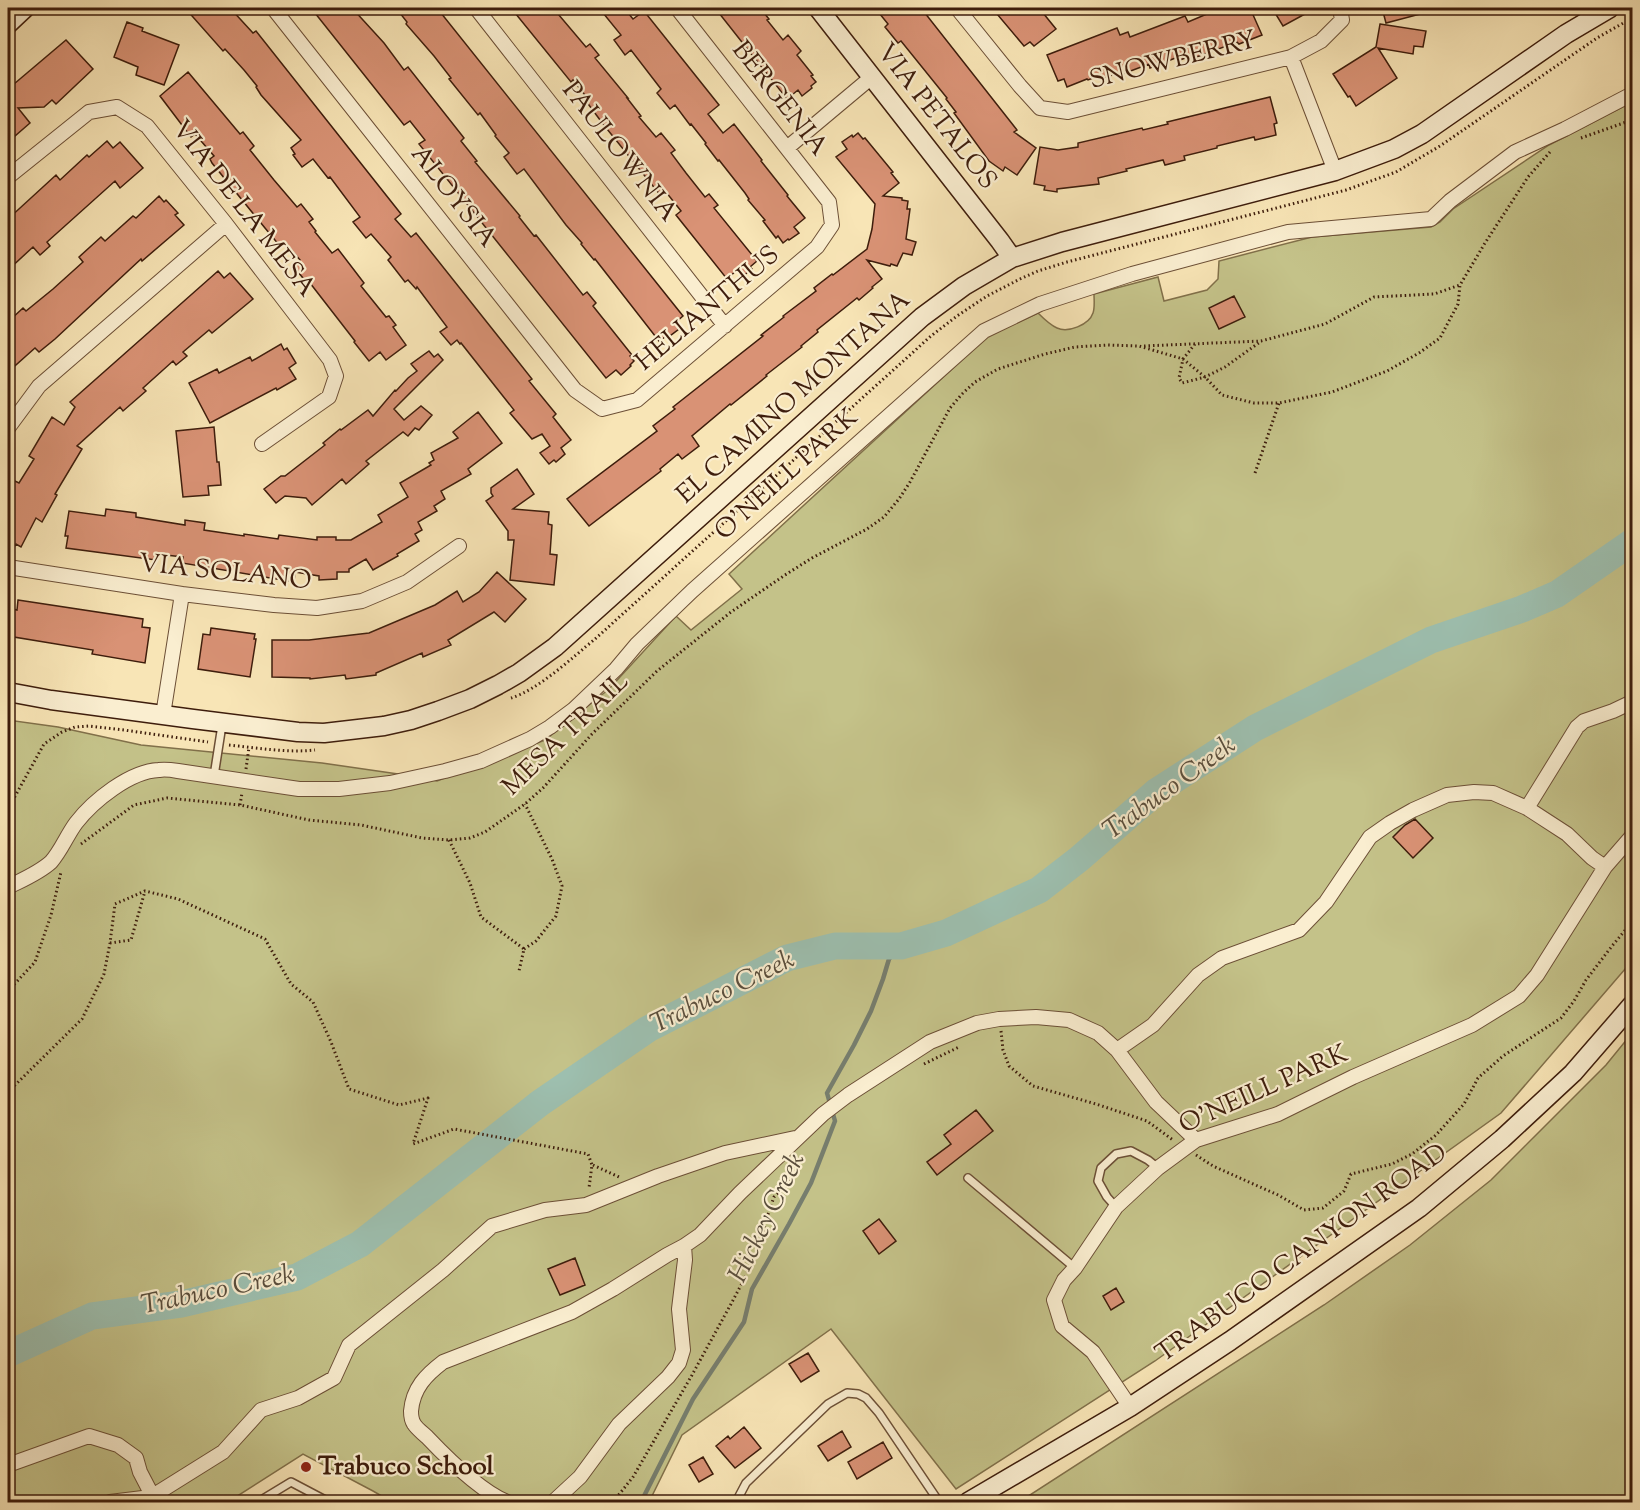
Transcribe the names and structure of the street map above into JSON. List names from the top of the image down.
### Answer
{
  "streets": {
    "street": [
      "SNOWBERRY",
      "BERGENIA",
      "VIA PETALOS",
      "PAULOWNIA",
      "ALOYSIA",
      "VIA DE LA MESA",
      "HELIANTHUS",
      "EL CAMINO MONTANA",
      "O'NEILL PARK",
      "VIA SOLANO",
      "TRABUCO CANYON ROAD"
    ],
    "path": ["MESA TRAIL"]
  },
  "crossings": [
    ["BERGENIA", "HELIANTHUS"],
    ["VIA PETALOS", "EL CAMINO MONTANA"],
    ["PAULOWNIA", "HELIANTHUS"],
    ["ALOYSIA", "HELIANTHUS"],
    ["O'NEILL PARK", "TRABUCO CANYON ROAD"]
  ],
  "water": ["Trabuco Creek", "Hickey Creek"],
  "places": ["Trabuco School"]
}
